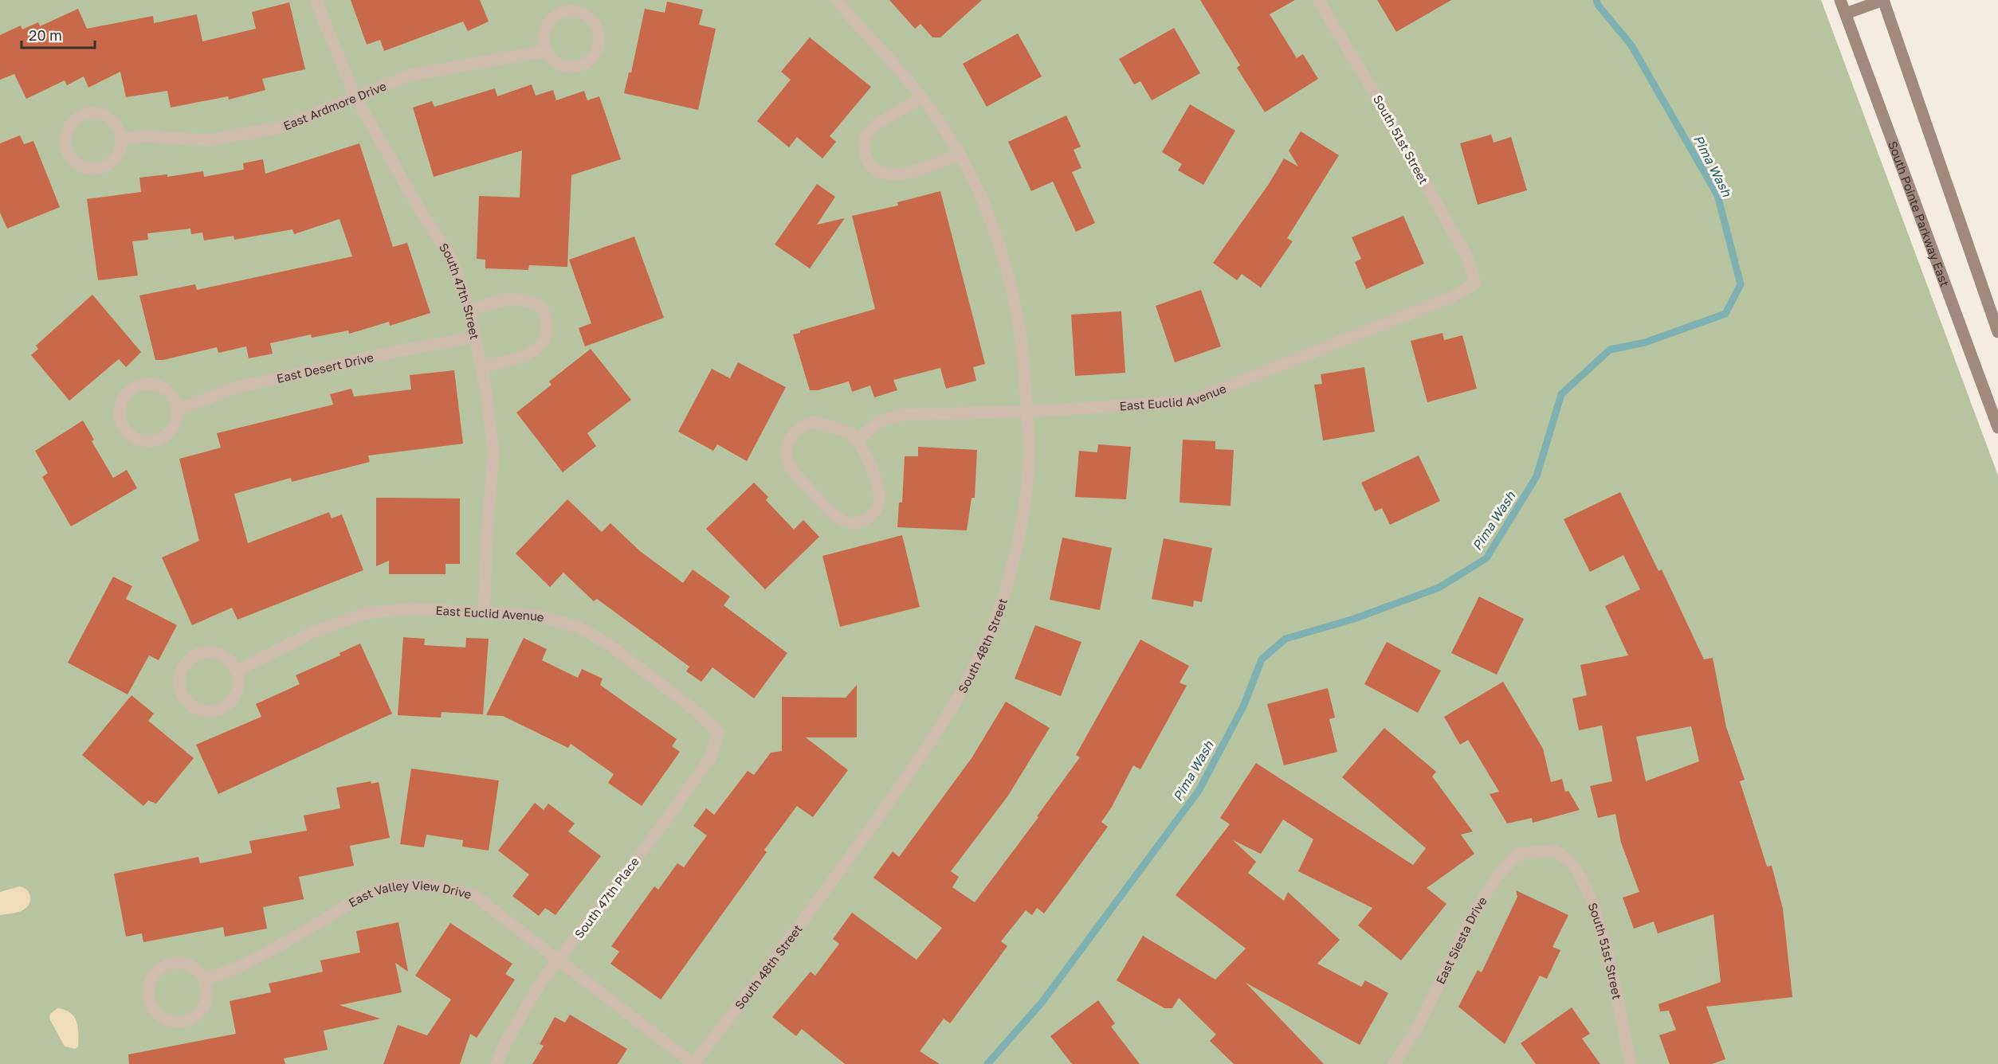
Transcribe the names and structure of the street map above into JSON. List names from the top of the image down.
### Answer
{
  "streets": {
    "main road": ["South Pointe Parkway East"],
    "street": [
      "East Ardmore Drive",
      "South 51st Street",
      "South 47th Street",
      "East Desert Drive",
      "East Euclid Avenue",
      "South 48th Street",
      "South 47th Place",
      "East Valley View Drive",
      "East Siesta Drive"
    ]
  },
  "crossings": [
    ["East Ardmore Drive", "South 47th Street"],
    ["South 51st Street", "East Euclid Avenue"],
    ["South 51st Street", "East Siesta Drive"],
    ["South 47th Street", "East Desert Drive"],
    ["South 47th Street", "East Euclid Avenue"],
    ["East Euclid Avenue", "South 48th Street"],
    ["East Euclid Avenue", "South 47th Place"],
    ["South 48th Street", "East Valley View Drive"],
    ["South 47th Place", "East Valley View Drive"]
  ],
  "water": ["Pima Wash"],
  "scale_bar": "20 m"
}
